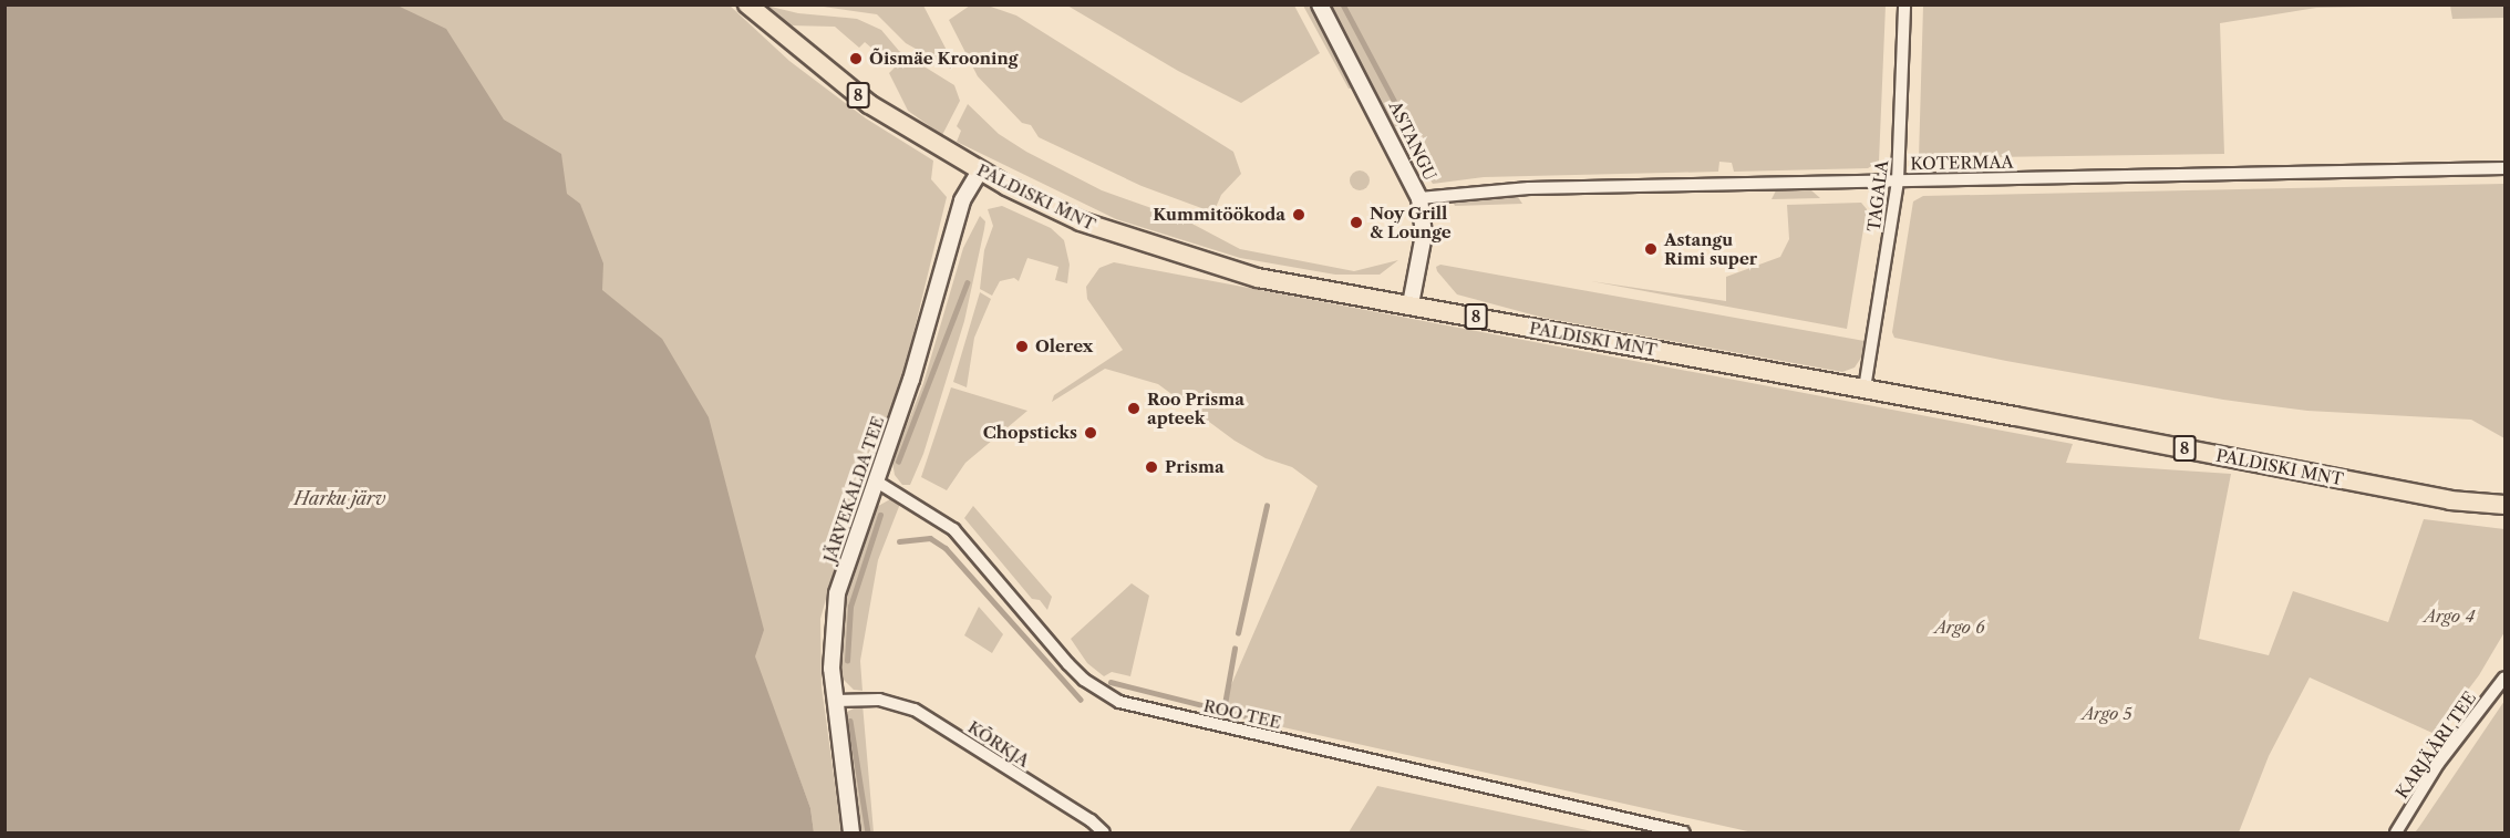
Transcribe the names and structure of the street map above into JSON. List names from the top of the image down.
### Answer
{
  "streets": {
    "main road": ["8", "PALDISKI MNT"],
    "street": [
      "ASTANGU",
      "KOTERMAA",
      "TAGALA",
      "JÄRVEKALDA TEE",
      "ROO TEE",
      "KÕRKJA",
      "KARJÄÄRI TEE"
    ]
  },
  "crossings": [
    ["ASTANGU", "KOTERMAA"],
    ["ASTANGU", "PALDISKI MNT"],
    ["KOTERMAA", "TAGALA"],
    ["TAGALA", "PALDISKI MNT"],
    ["PALDISKI MNT", "JÄRVEKALDA TEE"],
    ["JÄRVEKALDA TEE", "ROO TEE"],
    ["JÄRVEKALDA TEE", "KÕRKJA"]
  ],
  "water": ["Harku järv"],
  "parks": ["Argo 4", "Argo 6", "Argo 5"],
  "places": [
    "Õismäe Krooning",
    "Kummitöökoda",
    "Noy Grill & Lounge",
    "Astangu Rimi super",
    "Olerex",
    "Roo Prisma apteek",
    "Chopsticks",
    "Prisma"
  ]
}
